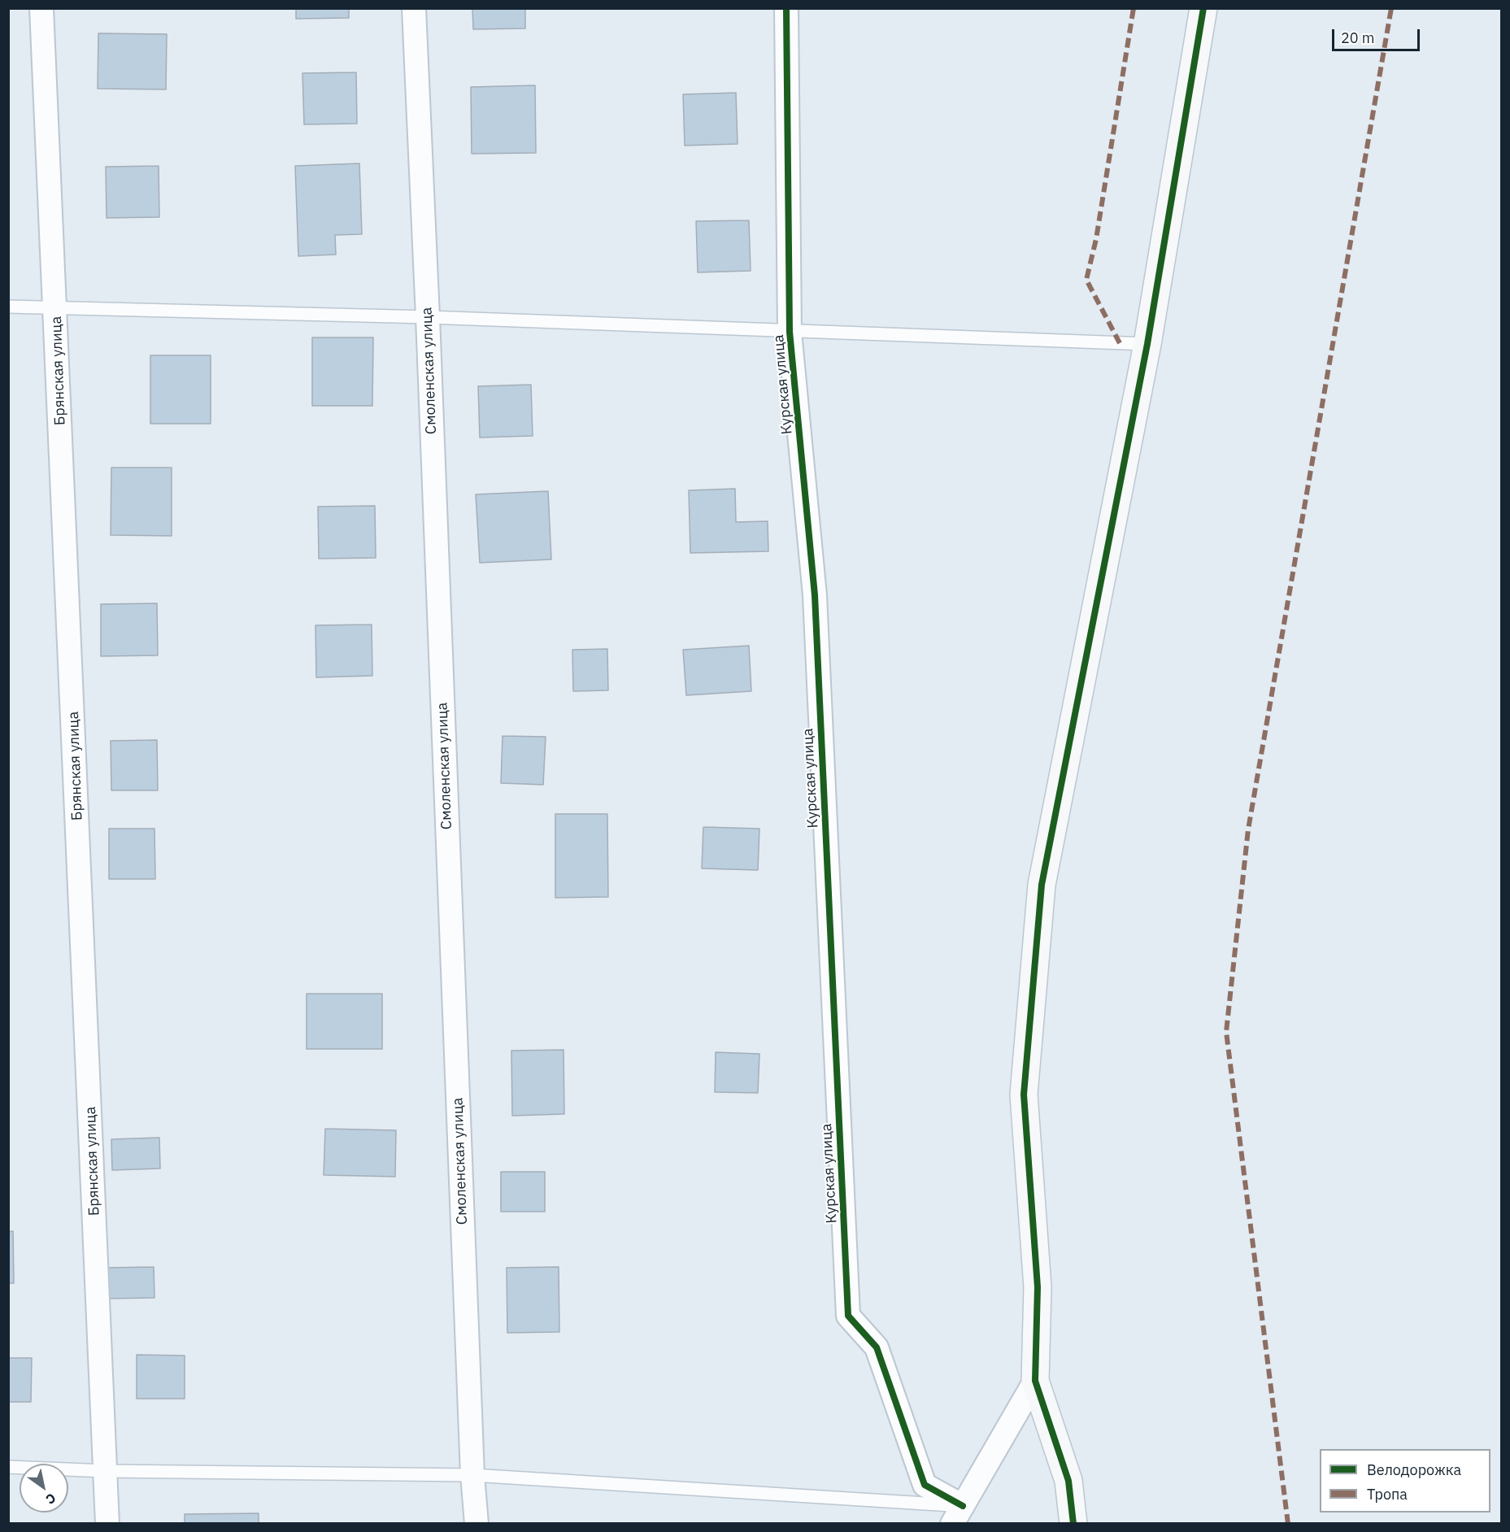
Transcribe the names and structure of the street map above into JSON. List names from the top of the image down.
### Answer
{
  "streets": {
    "street": ["Брянская улица", "Смоленская улица", "Курская улица"]
  },
  "legend": ["Велодорожка", "Тропа"],
  "scale_bar": "20 m",
  "north": "bottom right"
}
